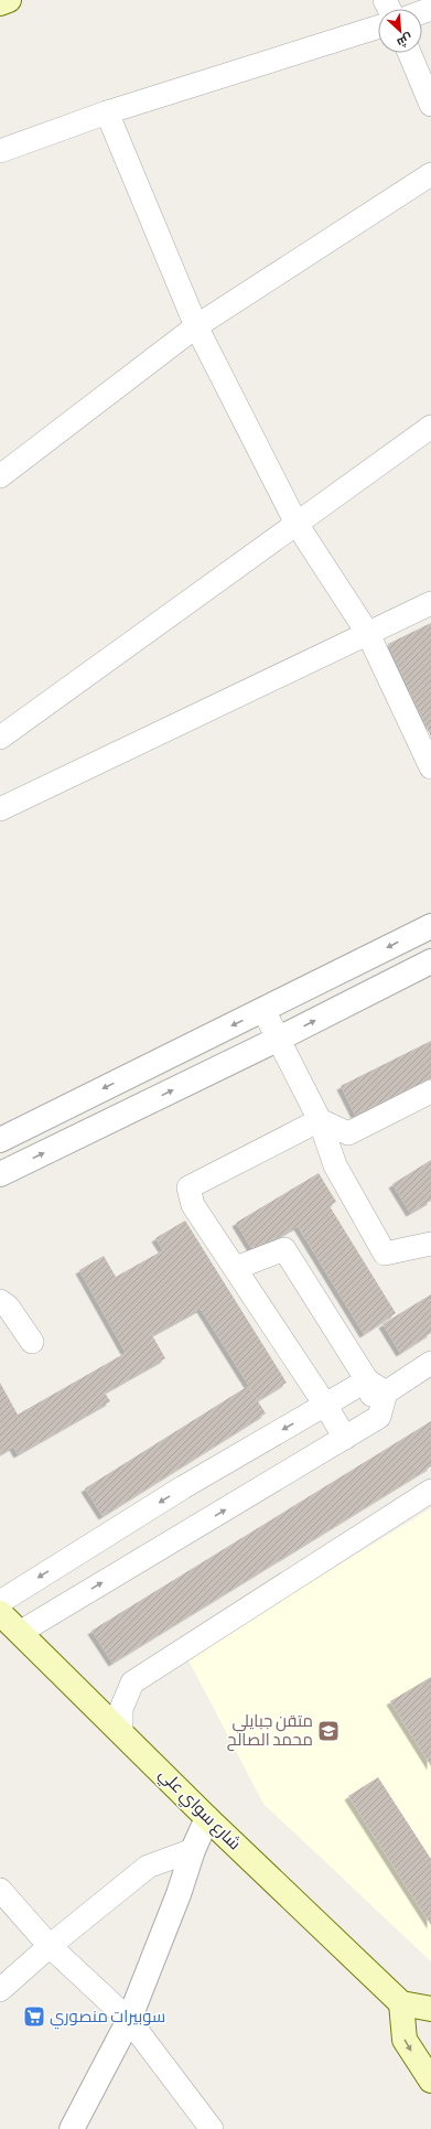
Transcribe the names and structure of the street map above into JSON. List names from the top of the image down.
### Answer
{
  "streets": {
    "main road": ["شارع سواي علي"]
  },
  "places": {
    "school or university": ["متقن جبايلي محمد الصالح"],
    "supermarket": ["سوبيرات منصوري"]
  },
  "north": "bottom right"
}
